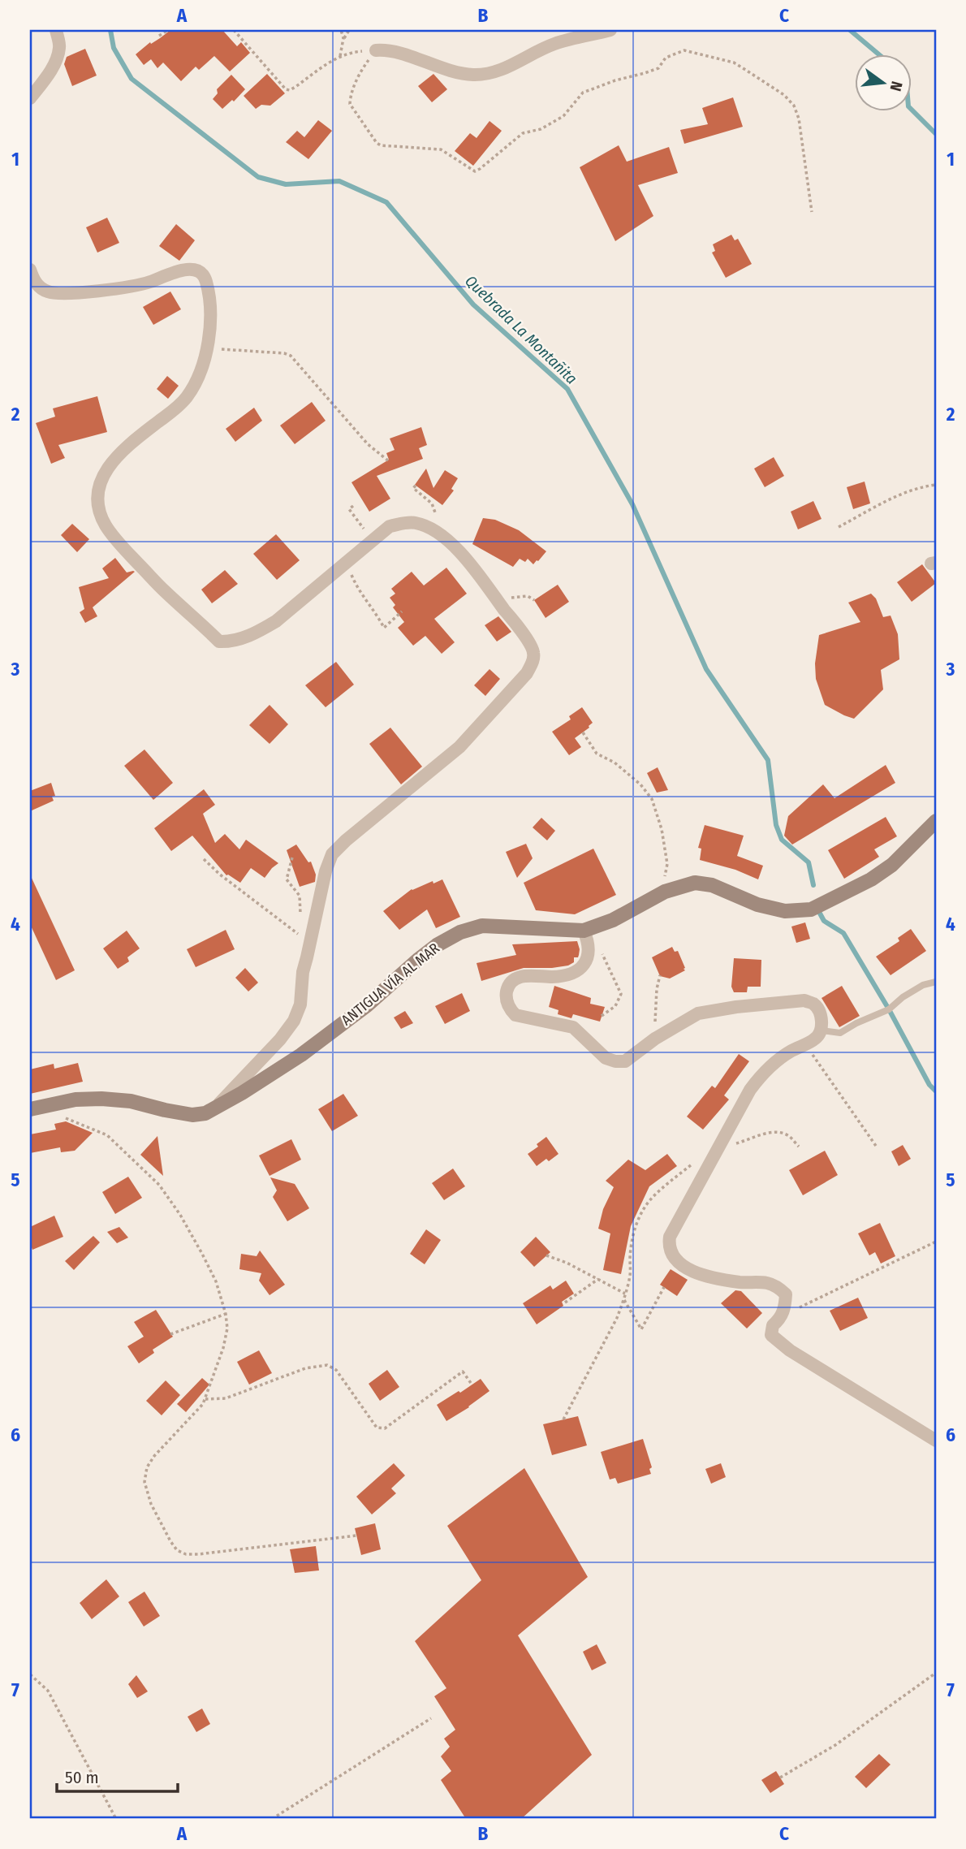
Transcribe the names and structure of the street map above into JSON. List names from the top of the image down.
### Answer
{
  "streets": {
    "main road": ["ANTIGUA VÍA AL MAR"]
  },
  "water": ["Quebrada La Montañita"],
  "scale_bar": "50 m",
  "north": "right",
  "grid": {
    "columns": ["A", "B", "C"],
    "rows": [
      "1",
      "2",
      "3",
      "4",
      "5",
      "6",
      "7"
    ]
  }
}
